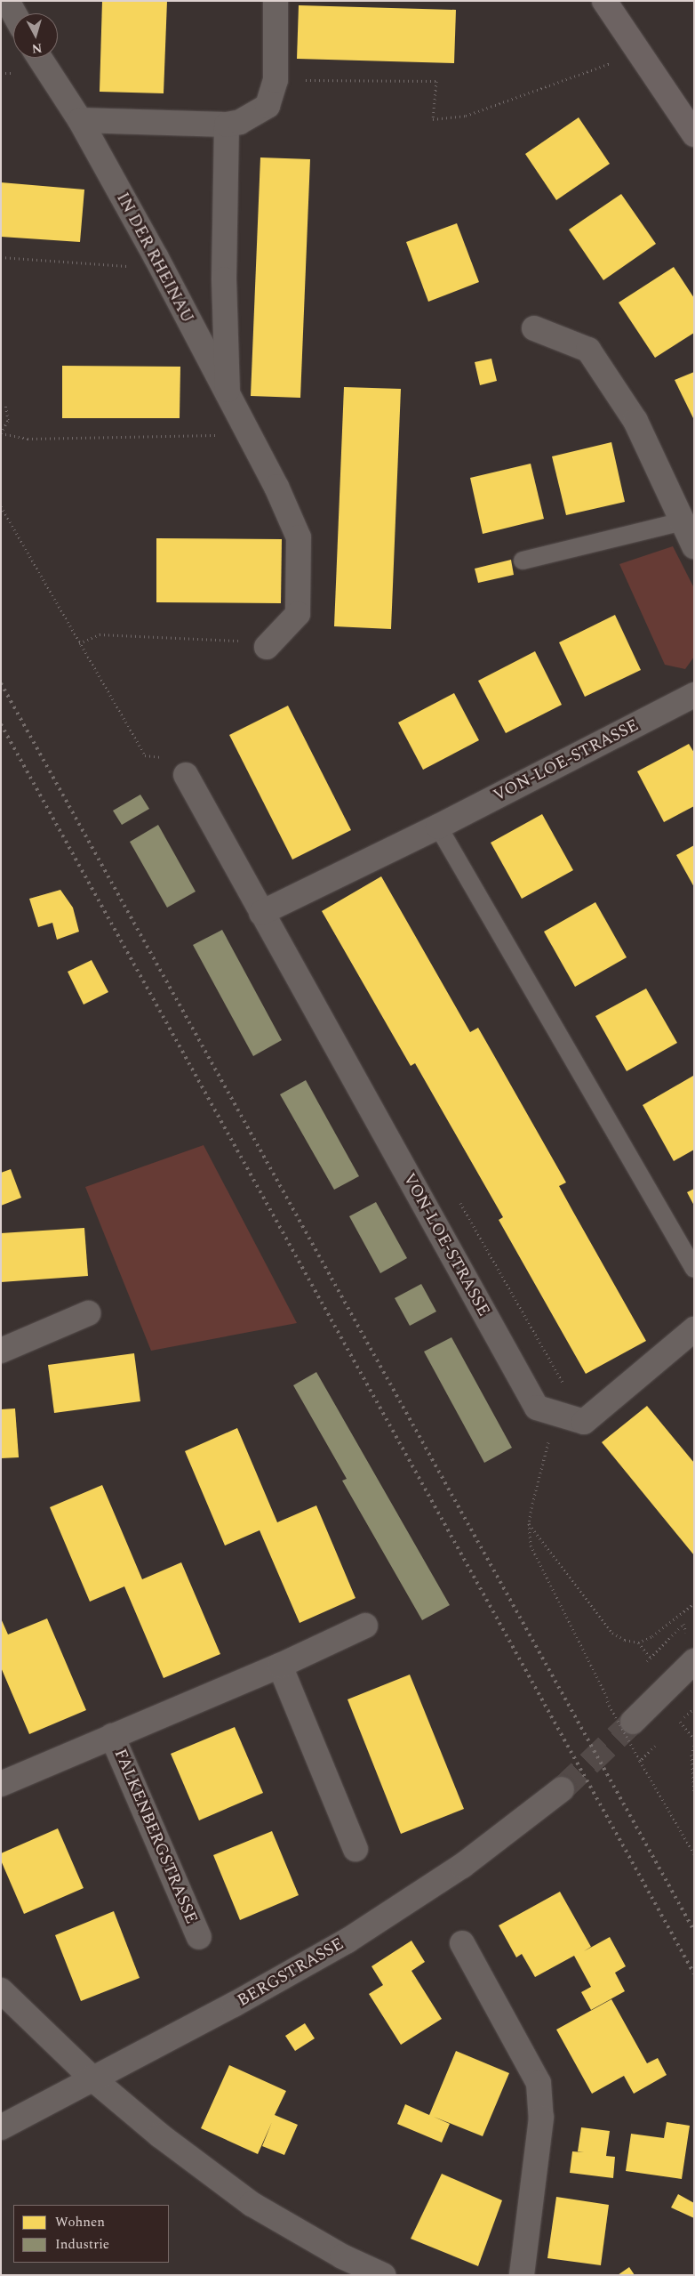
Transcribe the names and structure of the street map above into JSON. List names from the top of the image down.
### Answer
{
  "streets": {
    "street": [
      "IN DER RHEINAU",
      "VON-LOE-STRASSE",
      "FALKENBERGSTRASSE",
      "BERGSTRASSE"
    ]
  },
  "legend": ["Wohnen", "Industrie"],
  "north": "bottom"
}
